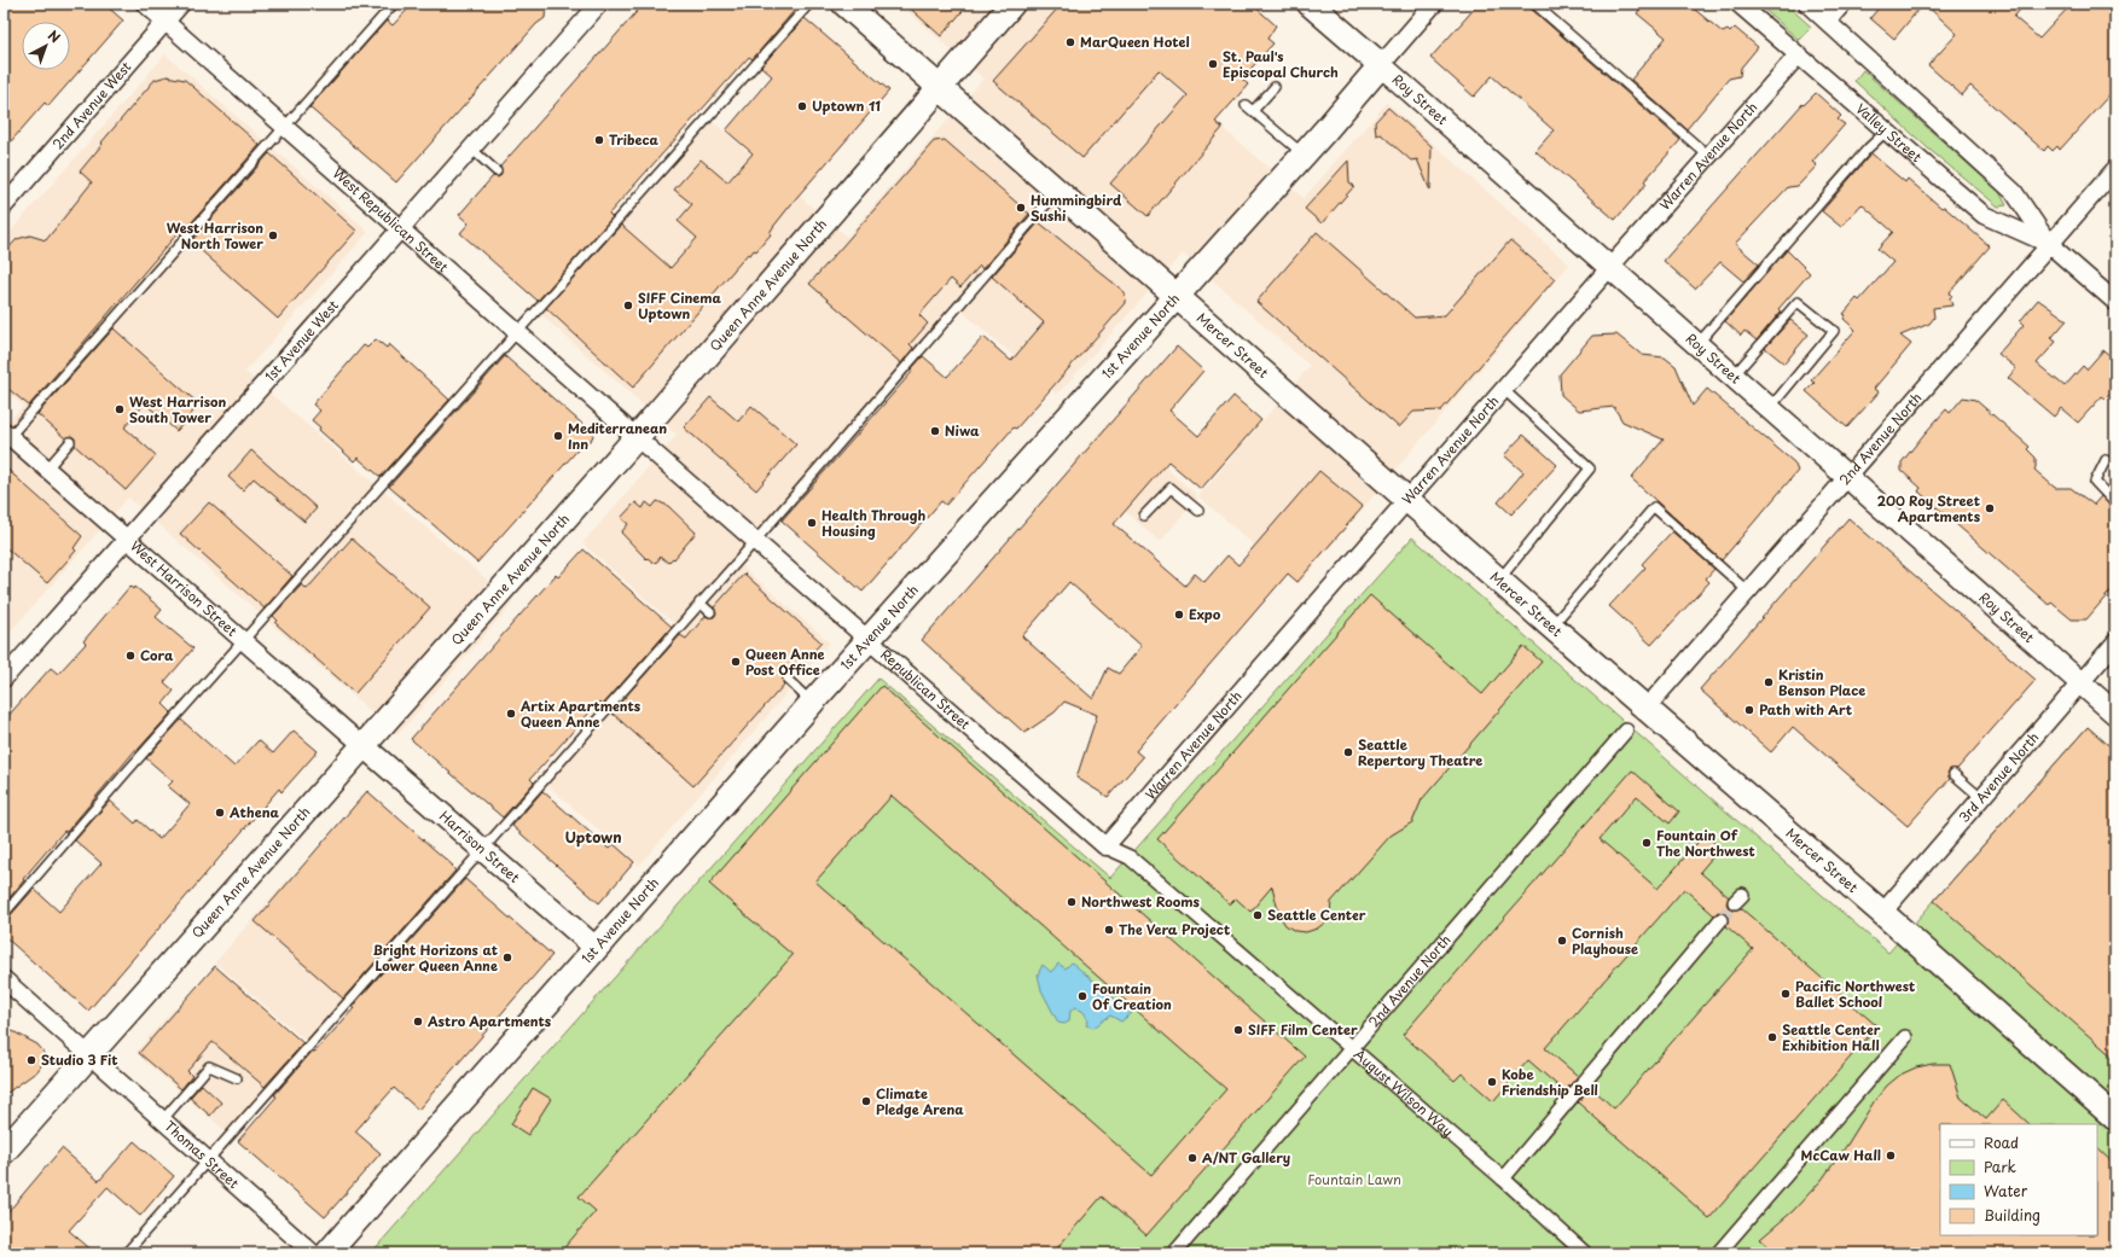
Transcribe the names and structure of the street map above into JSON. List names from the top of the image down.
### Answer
{
  "streets": {
    "main road": [
      "Roy Street",
      "Queen Anne Avenue North",
      "1st Avenue North",
      "Mercer Street"
    ],
    "street": [
      "2nd Avenue West",
      "Valley Street",
      "Warren Avenue North",
      "West Republican Street",
      "1st Avenue West",
      "2nd Avenue North",
      "West Harrison Street",
      "Republican Street",
      "3rd Avenue North",
      "Harrison Street",
      "August Wilson Way",
      "Thomas Street"
    ]
  },
  "crossings": [
    ["Roy Street", "Warren Avenue North"],
    ["Roy Street", "1st Avenue North"],
    ["Roy Street", "2nd Avenue North"],
    ["Roy Street", "3rd Avenue North"],
    ["2nd Avenue West", "West Republican Street"],
    ["Valley Street", "Warren Avenue North"],
    ["Valley Street", "2nd Avenue North"],
    ["Warren Avenue North", "Mercer Street"],
    ["Warren Avenue North", "Republican Street"],
    ["Warren Avenue North", "August Wilson Way"],
    ["West Republican Street", "Queen Anne Avenue North"],
    ["West Republican Street", "1st Avenue West"],
    ["West Republican Street", "Republican Street"],
    ["Queen Anne Avenue North", "Mercer Street"],
    ["Queen Anne Avenue North", "West Harrison Street"],
    ["Queen Anne Avenue North", "Republican Street"],
    ["Queen Anne Avenue North", "Harrison Street"],
    ["Queen Anne Avenue North", "Thomas Street"],
    ["1st Avenue North", "Mercer Street"],
    ["1st Avenue North", "Republican Street"],
    ["1st Avenue North", "Harrison Street"],
    ["1st Avenue West", "West Harrison Street"],
    ["Mercer Street", "2nd Avenue North"],
    ["Mercer Street", "3rd Avenue North"],
    ["2nd Avenue North", "August Wilson Way"],
    ["West Harrison Street", "Harrison Street"],
    ["Republican Street", "August Wilson Way"]
  ],
  "districts": ["Uptown"],
  "parks": ["Fountain Lawn"],
  "places": [
    "MarQueen Hotel",
    "St. Paul's Episcopal Church",
    "Uptown 11",
    "Tribeca",
    "Hummingbird Sushi",
    "West Harrison North Tower",
    "SIFF Cinema Uptown",
    "West Harrison South Tower",
    "Niwa",
    "Mediterranean Inn",
    "200 Roy Street Apartments",
    "Health Through Housing",
    "Expo",
    "Cora",
    "Queen Anne Post Office",
    "Kristin Benson Place",
    "Path with Art",
    "Artix Apartments Queen Anne",
    "Seattle Repertory Theatre",
    "Athena",
    "Fountain Of The Northwest",
    "Northwest Rooms",
    "Seattle Center",
    "The Vera Project",
    "Cornish Playhouse",
    "Bright Horizons at Lower Queen Anne",
    "Pacific Northwest Ballet School",
    "Fountain Of Creation",
    "Astro Apartments",
    "SIFF Film Center",
    "Seattle Center Exhibition Hall",
    "Studio 3 Fit",
    "Kobe Friendship Bell",
    "Climate Pledge Arena",
    "McCaw Hall",
    "A/NT Gallery"
  ],
  "legend": [
    "Road",
    "Park",
    "Water",
    "Building"
  ],
  "north": "top right"
}
